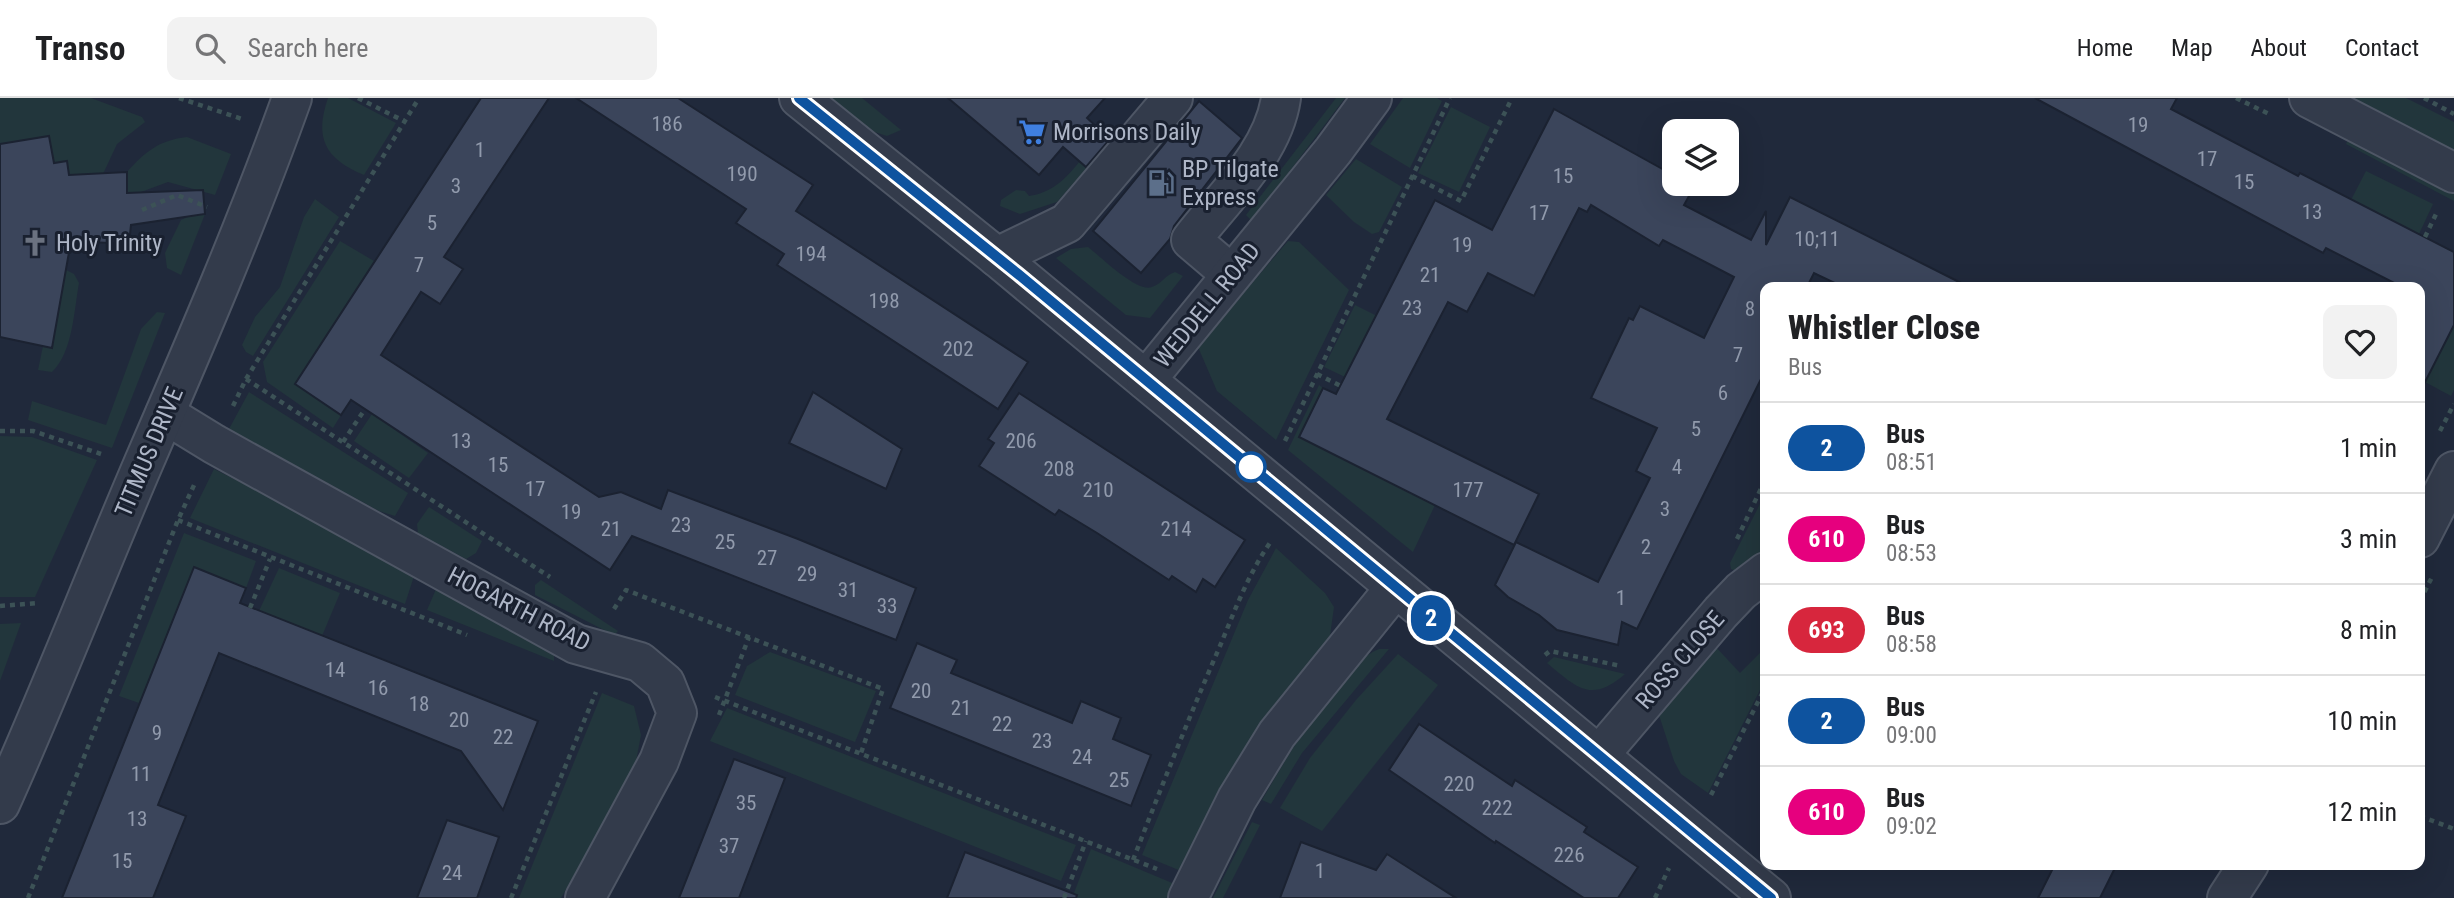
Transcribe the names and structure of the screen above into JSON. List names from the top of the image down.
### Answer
{
  "streets": {
    "street": [
      "WEDDELL ROAD",
      "TITMUS DRIVE",
      "HOGARTH ROAD",
      "ROSS CLOSE"
    ]
  },
  "crossings": [
    ["TITMUS DRIVE", "HOGARTH ROAD"]
  ],
  "places": {
    "supermarket": ["Morrisons Daily"],
    "fuel station": ["BP Tilgate Express"],
    "church": ["Holy Trinity"]
  },
  "lines": ["bus line 2"],
  "house_numbers": [
    "186",
    "19",
    "1",
    "17",
    "190",
    "15",
    "15",
    "3",
    "13",
    "17",
    "5",
    "10;11",
    "19",
    "194",
    "7",
    "21",
    "198",
    "23",
    "8",
    "202",
    "7",
    "6",
    "5",
    "13",
    "206",
    "15",
    "4",
    "208",
    "17",
    "210",
    "177",
    "3",
    "19",
    "23",
    "21",
    "214",
    "25",
    "2",
    "27",
    "29",
    "31",
    "1",
    "33",
    "14",
    "16",
    "20",
    "18",
    "21",
    "20",
    "22",
    "9",
    "22",
    "23",
    "24",
    "11",
    "25",
    "220",
    "35",
    "222",
    "13",
    "37",
    "226",
    "15",
    "1",
    "24"
  ],
  "page": {
    "header": "Transo",
    "search": "Search here",
    "nav": [
      "Home",
      "Map",
      "About",
      "Contact"
    ],
    "on_map": "2",
    "heading": ["Whistler Close", "Bus"],
    "list": [
      {
        "mark": "2",
        "name": "Bus",
        "note": "08:51",
        "value": "1 min"
      },
      {
        "mark": "610",
        "name": "Bus",
        "note": "08:53",
        "value": "3 min"
      },
      {
        "mark": "693",
        "name": "Bus",
        "note": "08:58",
        "value": "8 min"
      },
      {
        "mark": "2",
        "name": "Bus",
        "note": "09:00",
        "value": "10 min"
      },
      {
        "mark": "610",
        "name": "Bus",
        "note": "09:02",
        "value": "12 min"
      }
    ]
  }
}
